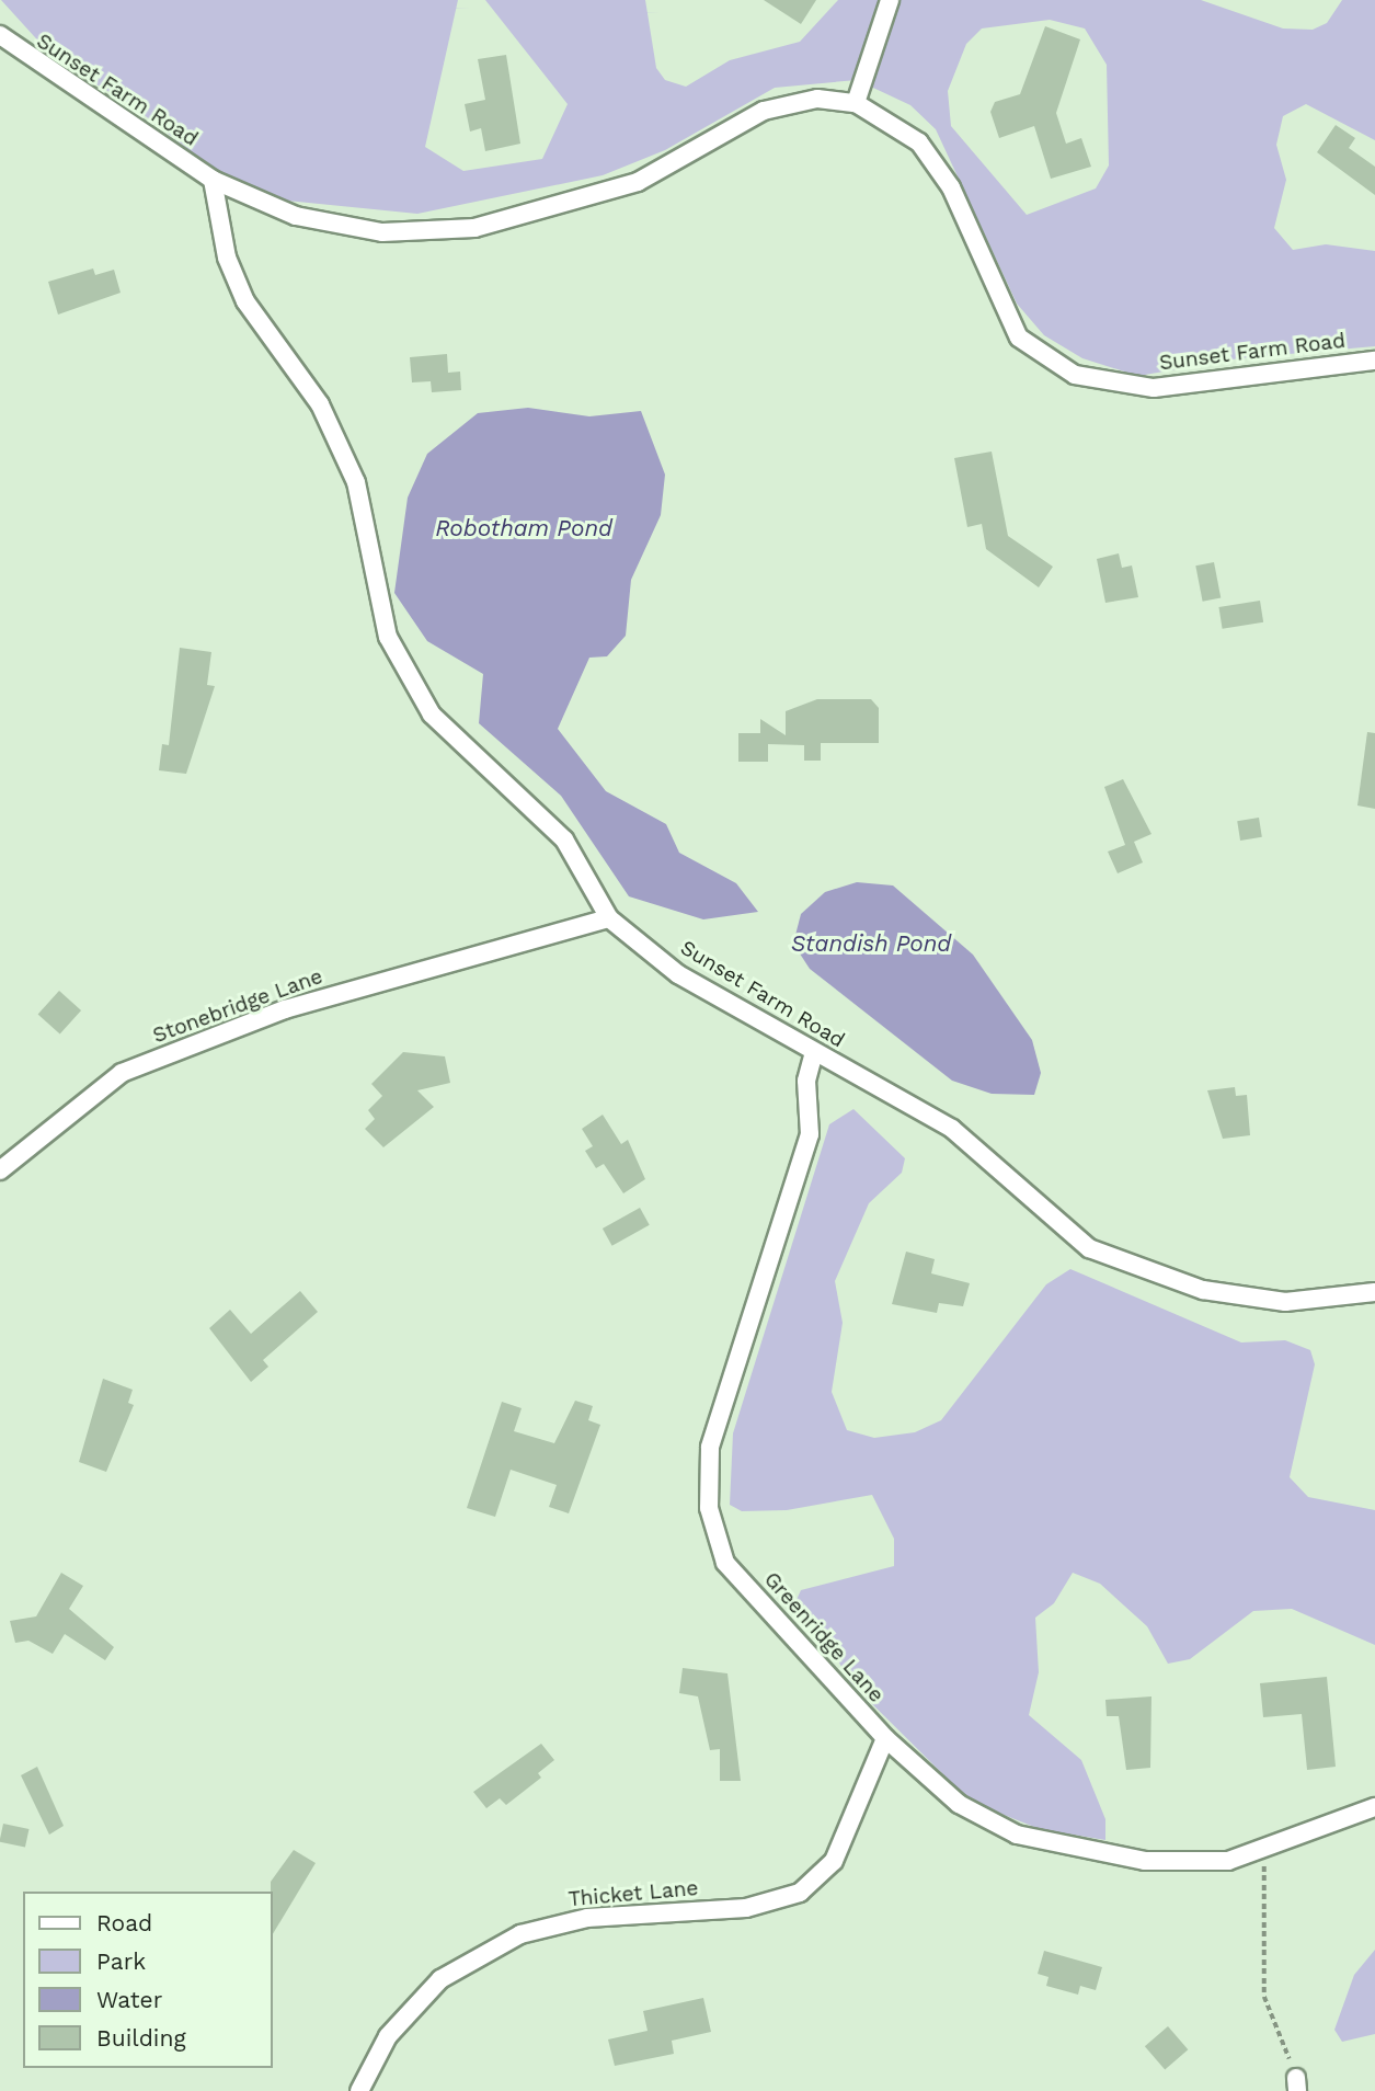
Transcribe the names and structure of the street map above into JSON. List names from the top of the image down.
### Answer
{
  "streets": {
    "street": [
      "Sunset Farm Road",
      "Stonebridge Lane",
      "Greenridge Lane",
      "Thicket Lane"
    ]
  },
  "crossings": [
    ["Sunset Farm Road", "Stonebridge Lane"],
    ["Sunset Farm Road", "Greenridge Lane"],
    ["Greenridge Lane", "Thicket Lane"]
  ],
  "water": ["Robotham Pond", "Standish Pond"],
  "legend": [
    "Road",
    "Park",
    "Water",
    "Building"
  ]
}
